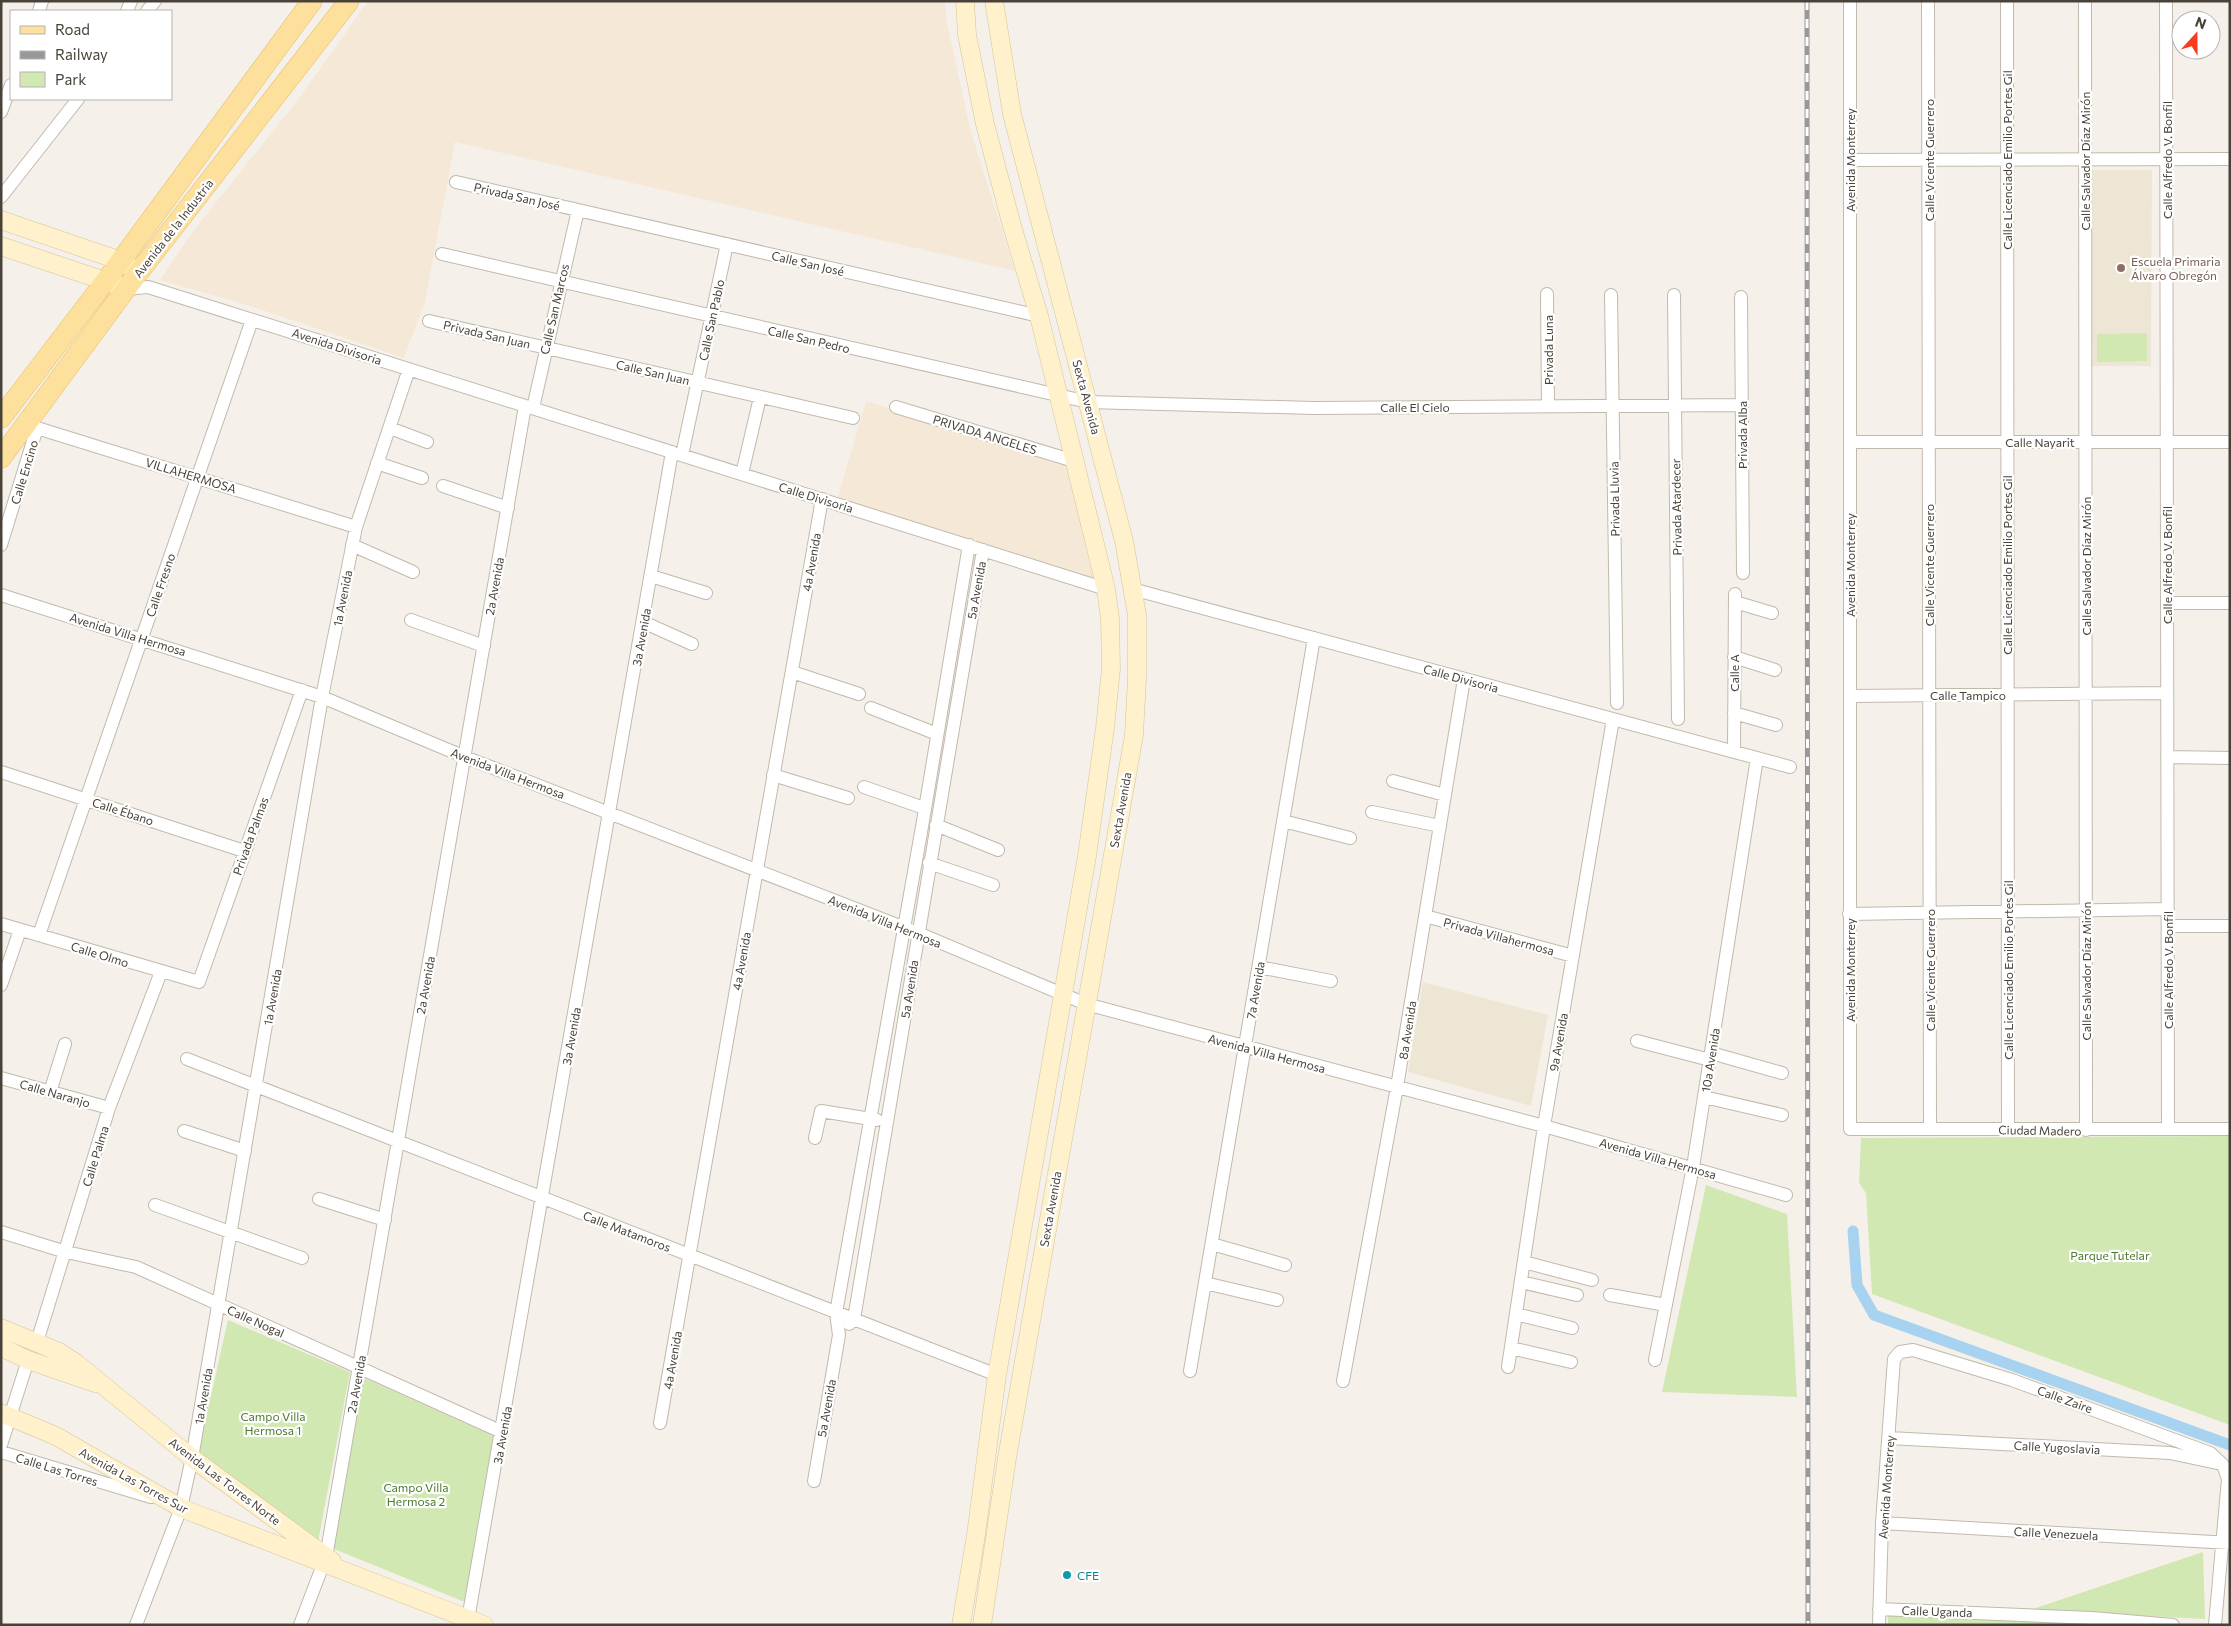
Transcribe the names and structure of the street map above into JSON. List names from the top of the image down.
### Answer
{
  "streets": {
    "main road": [
      "Avenida de la Industria",
      "Sexta Avenida",
      "Avenida Las Torres Sur",
      "Avenida Las Torres Norte"
    ],
    "street": [
      "Avenida Monterrey",
      "Calle Vicente Guerrero",
      "Calle Licenciado Emilio Portes Gil",
      "Calle Alfredo V. Bonfil",
      "Calle Salvador Díaz Mirón",
      "Privada San José",
      "Calle San José",
      "Calle San Marcos",
      "Calle San Pablo",
      "Privada San Juan",
      "Calle San Pedro",
      "Avenida Divisoria",
      "Privada Luna",
      "Calle San Juan",
      "Calle El Cielo",
      "PRIVADA ANGELES",
      "Privada Alba",
      "Calle Nayarit",
      "Calle Encino",
      "VILLAHERMOSA",
      "Calle Divisoria",
      "Privada Lluvia",
      "Privada Atardecer",
      "4a Avenida",
      "Calle Fresno",
      "2a Avenida",
      "5a Avenida",
      "1a Avenida",
      "Avenida Villa Hermosa",
      "3a Avenida",
      "Calle A",
      "Calle Tampico",
      "Calle Ébano",
      "Privada Palmas",
      "Privada Villahermosa",
      "Calle Olmo",
      "7a Avenida",
      "8a Avenida",
      "9a Avenida",
      "10a Avenida",
      "Calle Naranjo",
      "Ciudad Madero",
      "Calle Palma",
      "Calle Matamoros",
      "Calle Nogal",
      "Calle Zaire",
      "Calle Yugoslavia",
      "Calle Las Torres",
      "Calle Venezuela",
      "Calle Uganda"
    ]
  },
  "crossings": [
    ["Avenida Monterrey", "Calle Nayarit"],
    ["Avenida Monterrey", "Calle Tampico"],
    ["Avenida Monterrey", "Ciudad Madero"],
    ["Avenida Monterrey", "Calle Zaire"],
    ["Avenida Monterrey", "Calle Yugoslavia"],
    ["Avenida Monterrey", "Calle Venezuela"],
    ["Avenida Monterrey", "Calle Uganda"],
    ["Calle Vicente Guerrero", "Calle Nayarit"],
    ["Calle Vicente Guerrero", "Calle Tampico"],
    ["Calle Vicente Guerrero", "Ciudad Madero"],
    ["Calle Licenciado Emilio Portes Gil", "Calle Nayarit"],
    ["Calle Licenciado Emilio Portes Gil", "Calle Tampico"],
    ["Calle Licenciado Emilio Portes Gil", "Ciudad Madero"],
    ["Calle Alfredo V. Bonfil", "Calle Nayarit"],
    ["Calle Alfredo V. Bonfil", "Calle Tampico"],
    ["Calle Alfredo V. Bonfil", "Ciudad Madero"],
    ["Calle Salvador Díaz Mirón", "Calle Nayarit"],
    ["Calle Salvador Díaz Mirón", "Calle Tampico"],
    ["Calle Salvador Díaz Mirón", "Ciudad Madero"],
    ["Privada San José", "Calle San José"],
    ["Privada San José", "Calle San Marcos"],
    ["Avenida de la Industria", "Avenida Divisoria"],
    ["Avenida de la Industria", "Calle Encino"],
    ["Avenida de la Industria", "VILLAHERMOSA"],
    ["Calle San José", "Calle San Marcos"],
    ["Calle San José", "Calle San Pablo"],
    ["Calle San José", "Sexta Avenida"],
    ["Calle San Marcos", "Privada San Juan"],
    ["Calle San Marcos", "Calle San Pedro"],
    ["Calle San Marcos", "Avenida Divisoria"],
    ["Calle San Marcos", "Calle San Juan"],
    ["Calle San Marcos", "Calle Divisoria"],
    ["Calle San Marcos", "2a Avenida"],
    ["Calle San Pablo", "Calle San Pedro"],
    ["Calle San Pablo", "Calle San Juan"],
    ["Calle San Pablo", "Calle Divisoria"],
    ["Calle San Pablo", "3a Avenida"],
    ["Privada San Juan", "Calle San Juan"],
    ["Calle San Pedro", "Sexta Avenida"],
    ["Calle San Pedro", "Calle El Cielo"],
    ["Avenida Divisoria", "Calle Divisoria"],
    ["Avenida Divisoria", "Calle Fresno"],
    ["Avenida Divisoria", "2a Avenida"],
    ["Avenida Divisoria", "1a Avenida"],
    ["Privada Luna", "Calle El Cielo"],
    ["Sexta Avenida", "Calle El Cielo"],
    ["Sexta Avenida", "PRIVADA ANGELES"],
    ["Sexta Avenida", "Calle Divisoria"],
    ["Sexta Avenida", "Avenida Villa Hermosa"],
    ["Sexta Avenida", "Calle Matamoros"],
    ["Calle El Cielo", "Privada Alba"],
    ["Calle El Cielo", "Privada Lluvia"],
    ["Calle El Cielo", "Privada Atardecer"],
    ["Calle Encino", "VILLAHERMOSA"],
    ["VILLAHERMOSA", "Calle Fresno"],
    ["VILLAHERMOSA", "1a Avenida"],
    ["Calle Divisoria", "4a Avenida"],
    ["Calle Divisoria", "2a Avenida"],
    ["Calle Divisoria", "5a Avenida"],
    ["Calle Divisoria", "3a Avenida"],
    ["Calle Divisoria", "Calle A"],
    ["Calle Divisoria", "7a Avenida"],
    ["Calle Divisoria", "8a Avenida"],
    ["Calle Divisoria", "9a Avenida"],
    ["Calle Divisoria", "10a Avenida"],
    ["4a Avenida", "Avenida Villa Hermosa"],
    ["4a Avenida", "Calle Matamoros"],
    ["Calle Fresno", "Avenida Villa Hermosa"],
    ["Calle Fresno", "Calle Ébano"],
    ["Calle Fresno", "Calle Olmo"],
    ["2a Avenida", "Avenida Villa Hermosa"],
    ["2a Avenida", "Calle Matamoros"],
    ["2a Avenida", "Calle Nogal"],
    ["2a Avenida", "Avenida Las Torres Sur"],
    ["2a Avenida", "Avenida Las Torres Norte"],
    ["5a Avenida", "Avenida Villa Hermosa"],
    ["5a Avenida", "Calle Matamoros"],
    ["1a Avenida", "Avenida Villa Hermosa"],
    ["1a Avenida", "Calle Matamoros"],
    ["1a Avenida", "Calle Nogal"],
    ["1a Avenida", "Calle Las Torres"],
    ["1a Avenida", "Avenida Las Torres Sur"],
    ["1a Avenida", "Avenida Las Torres Norte"],
    ["Avenida Villa Hermosa", "3a Avenida"],
    ["Avenida Villa Hermosa", "Privada Palmas"],
    ["Avenida Villa Hermosa", "7a Avenida"],
    ["Avenida Villa Hermosa", "8a Avenida"],
    ["Avenida Villa Hermosa", "9a Avenida"],
    ["Avenida Villa Hermosa", "10a Avenida"],
    ["3a Avenida", "Calle Matamoros"],
    ["3a Avenida", "Calle Nogal"],
    ["3a Avenida", "Avenida Las Torres Norte"],
    ["Calle Ébano", "Privada Palmas"],
    ["Privada Palmas", "Calle Olmo"],
    ["Privada Villahermosa", "8a Avenida"],
    ["Privada Villahermosa", "9a Avenida"],
    ["Calle Olmo", "Calle Palma"],
    ["Calle Naranjo", "Calle Palma"],
    ["Calle Palma", "Calle Nogal"],
    ["Calle Palma", "Avenida Las Torres Norte"],
    ["Calle Zaire", "Calle Yugoslavia"],
    ["Calle Las Torres", "Avenida Las Torres Sur"],
    ["Avenida Las Torres Sur", "Avenida Las Torres Norte"]
  ],
  "parks": ["Parque Tutelar", "Campo Villa Hermosa 1", "Campo Villa Hermosa 2"],
  "places": ["Escuela Primaria Álvaro Obregón", "CFE"],
  "legend": ["Road", "Railway", "Park"],
  "north": "top"
}
